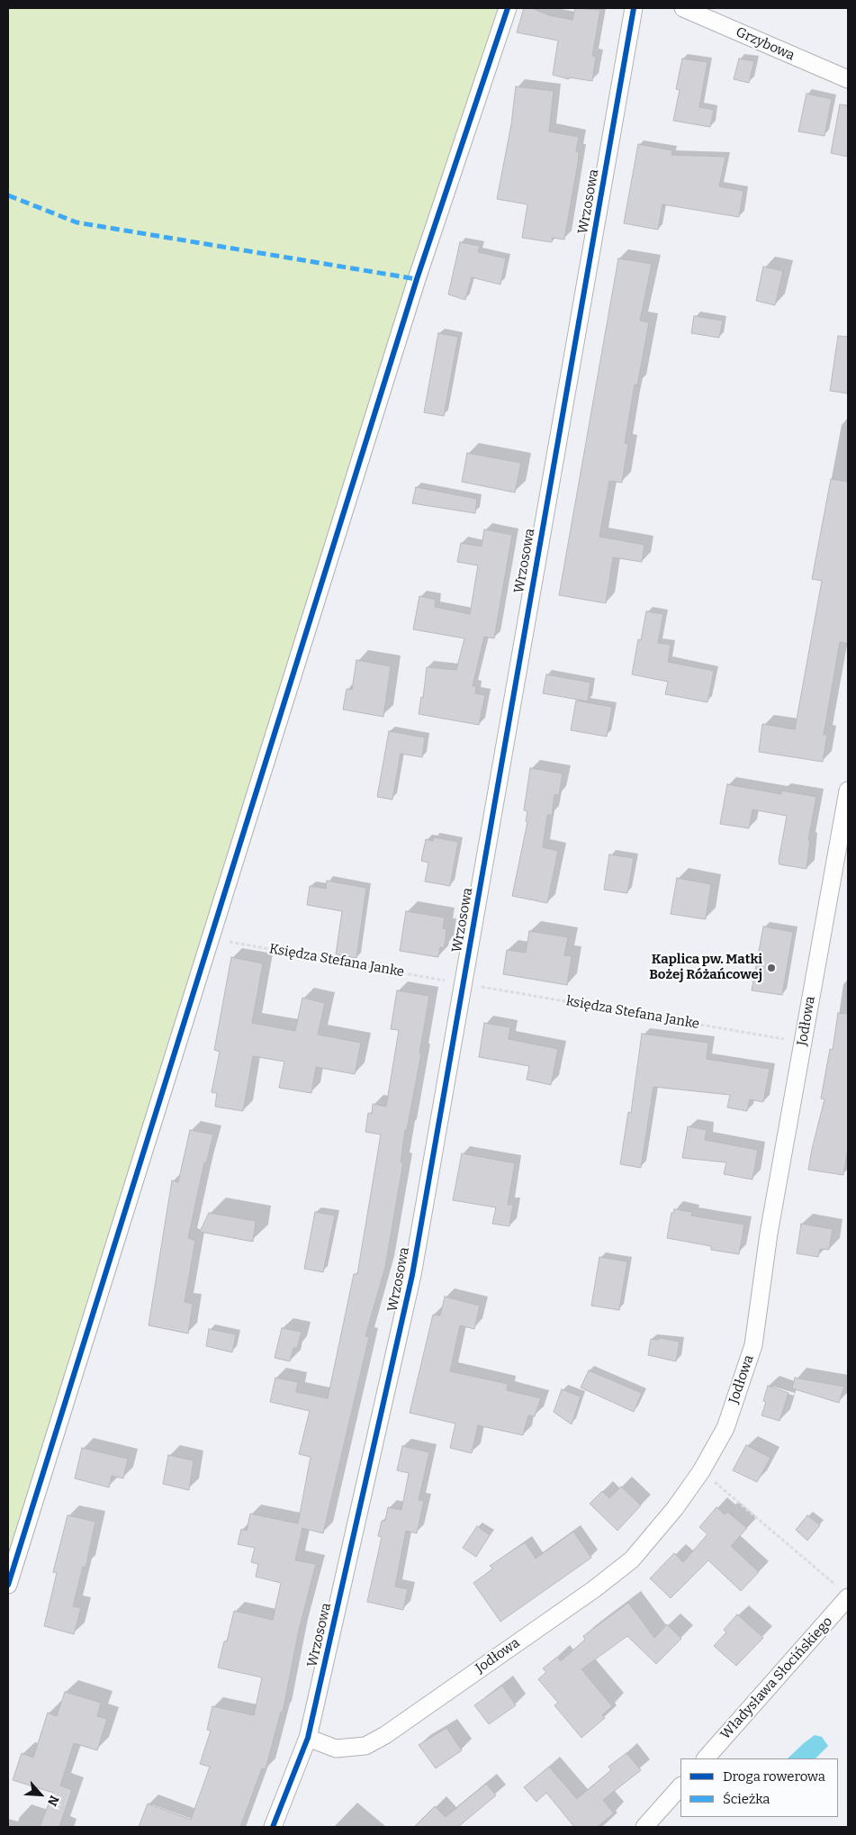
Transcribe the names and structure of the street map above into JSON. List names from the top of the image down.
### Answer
{
  "streets": {
    "street": [
      "Grzybowa",
      "Wrzosowa",
      "Jodłowa",
      "Władysława Słocińskiego"
    ],
    "path": ["Księdza Stefana Janke", "księdza Stefana Janke"]
  },
  "crossings": [
    ["Wrzosowa", "Księdza Stefana Janke"],
    ["Wrzosowa", "księdza Stefana Janke"],
    ["Wrzosowa", "Jodłowa"],
    ["Księdza Stefana Janke", "księdza Stefana Janke"],
    ["księdza Stefana Janke", "Jodłowa"]
  ],
  "places": ["Kaplica pw. Matki Bożej Różańcowej"],
  "legend": ["Droga rowerowa", "Ścieżka"],
  "north": "bottom right"
}
